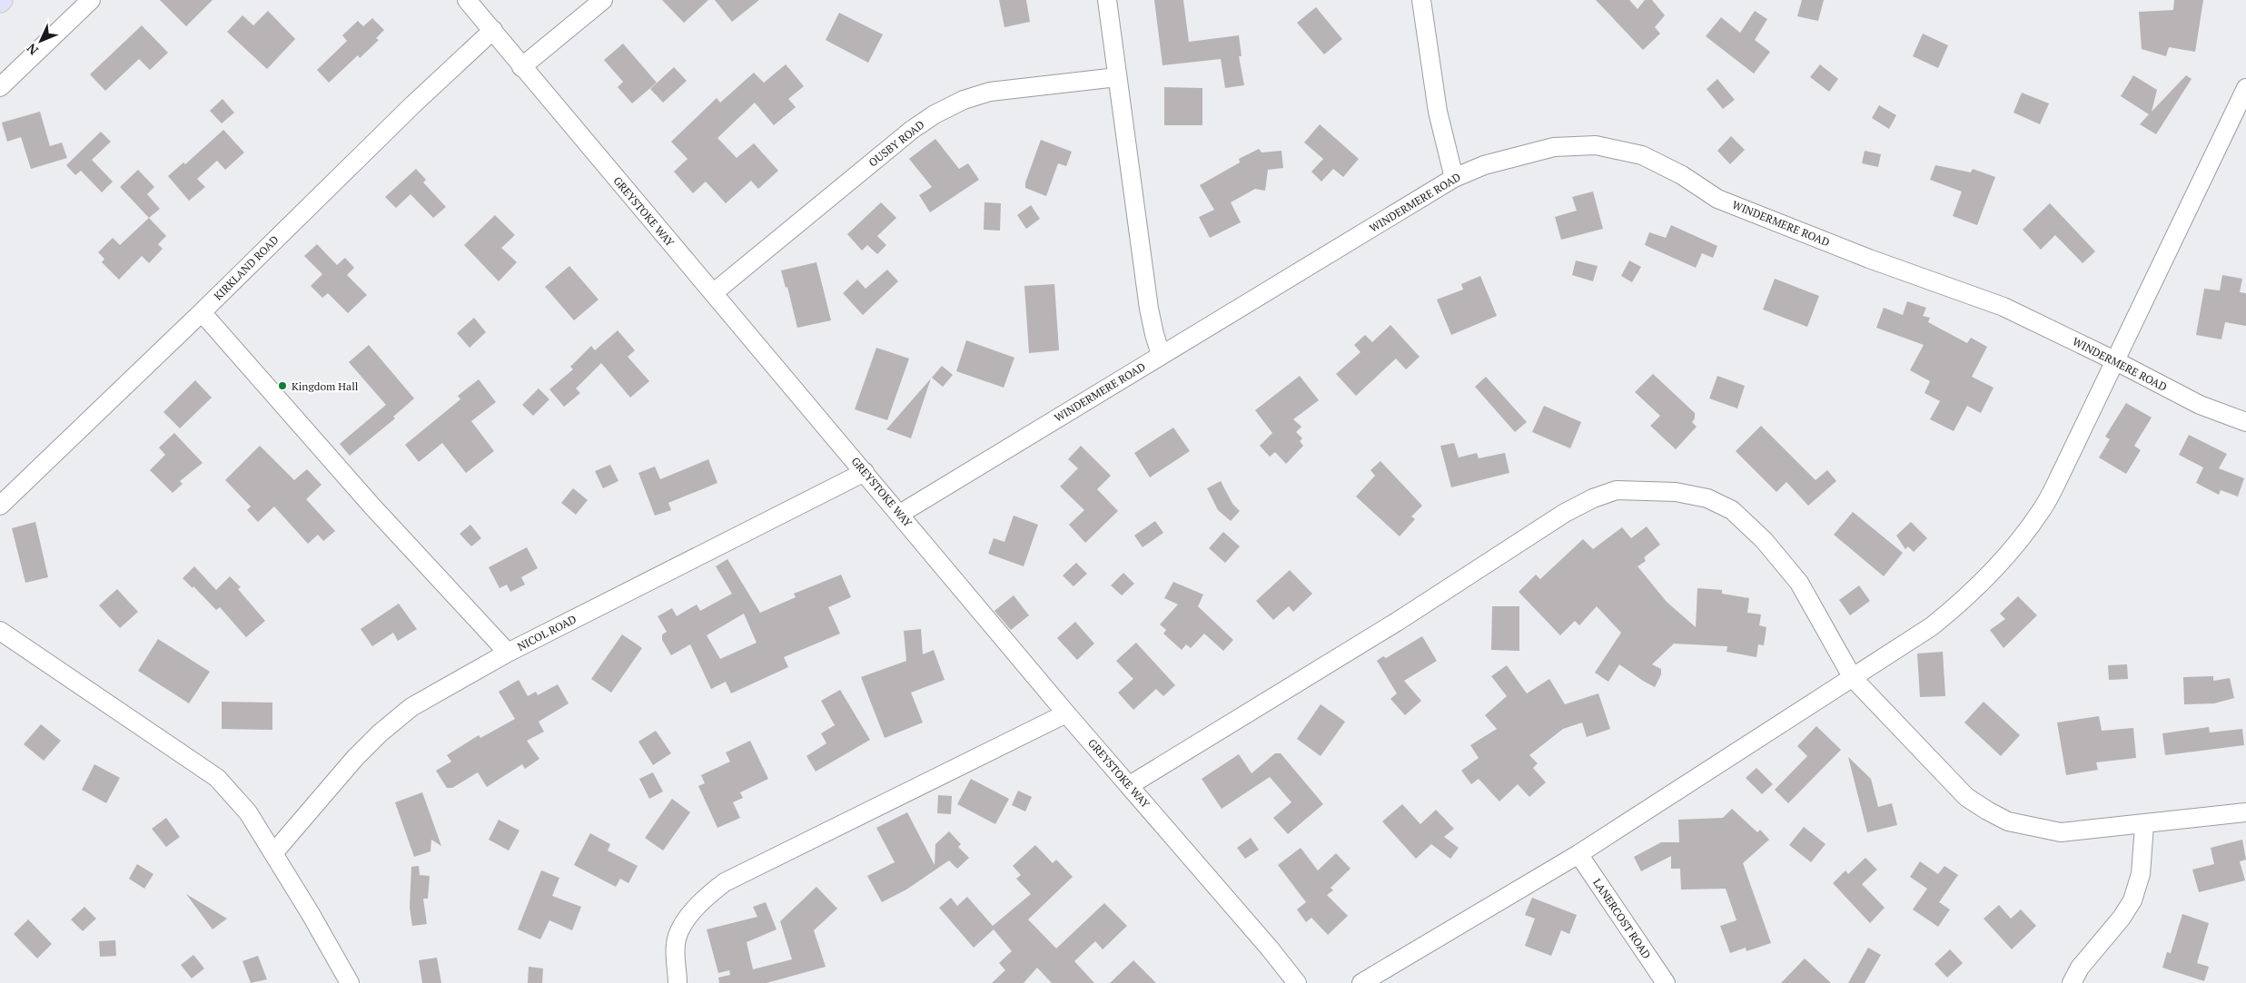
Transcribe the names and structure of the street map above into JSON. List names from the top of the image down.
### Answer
{
  "streets": {
    "street": [
      "OUSBY ROAD",
      "WINDERMERE ROAD",
      "GREYSTOKE WAY",
      "KIRKLAND ROAD",
      "NICOL ROAD",
      "LANERCOST ROAD"
    ]
  },
  "crossings": [
    ["OUSBY ROAD", "GREYSTOKE WAY"],
    ["WINDERMERE ROAD", "GREYSTOKE WAY"],
    ["GREYSTOKE WAY", "KIRKLAND ROAD"],
    ["GREYSTOKE WAY", "NICOL ROAD"]
  ],
  "places": ["Kingdom Hall"],
  "north": "bottom left"
}
